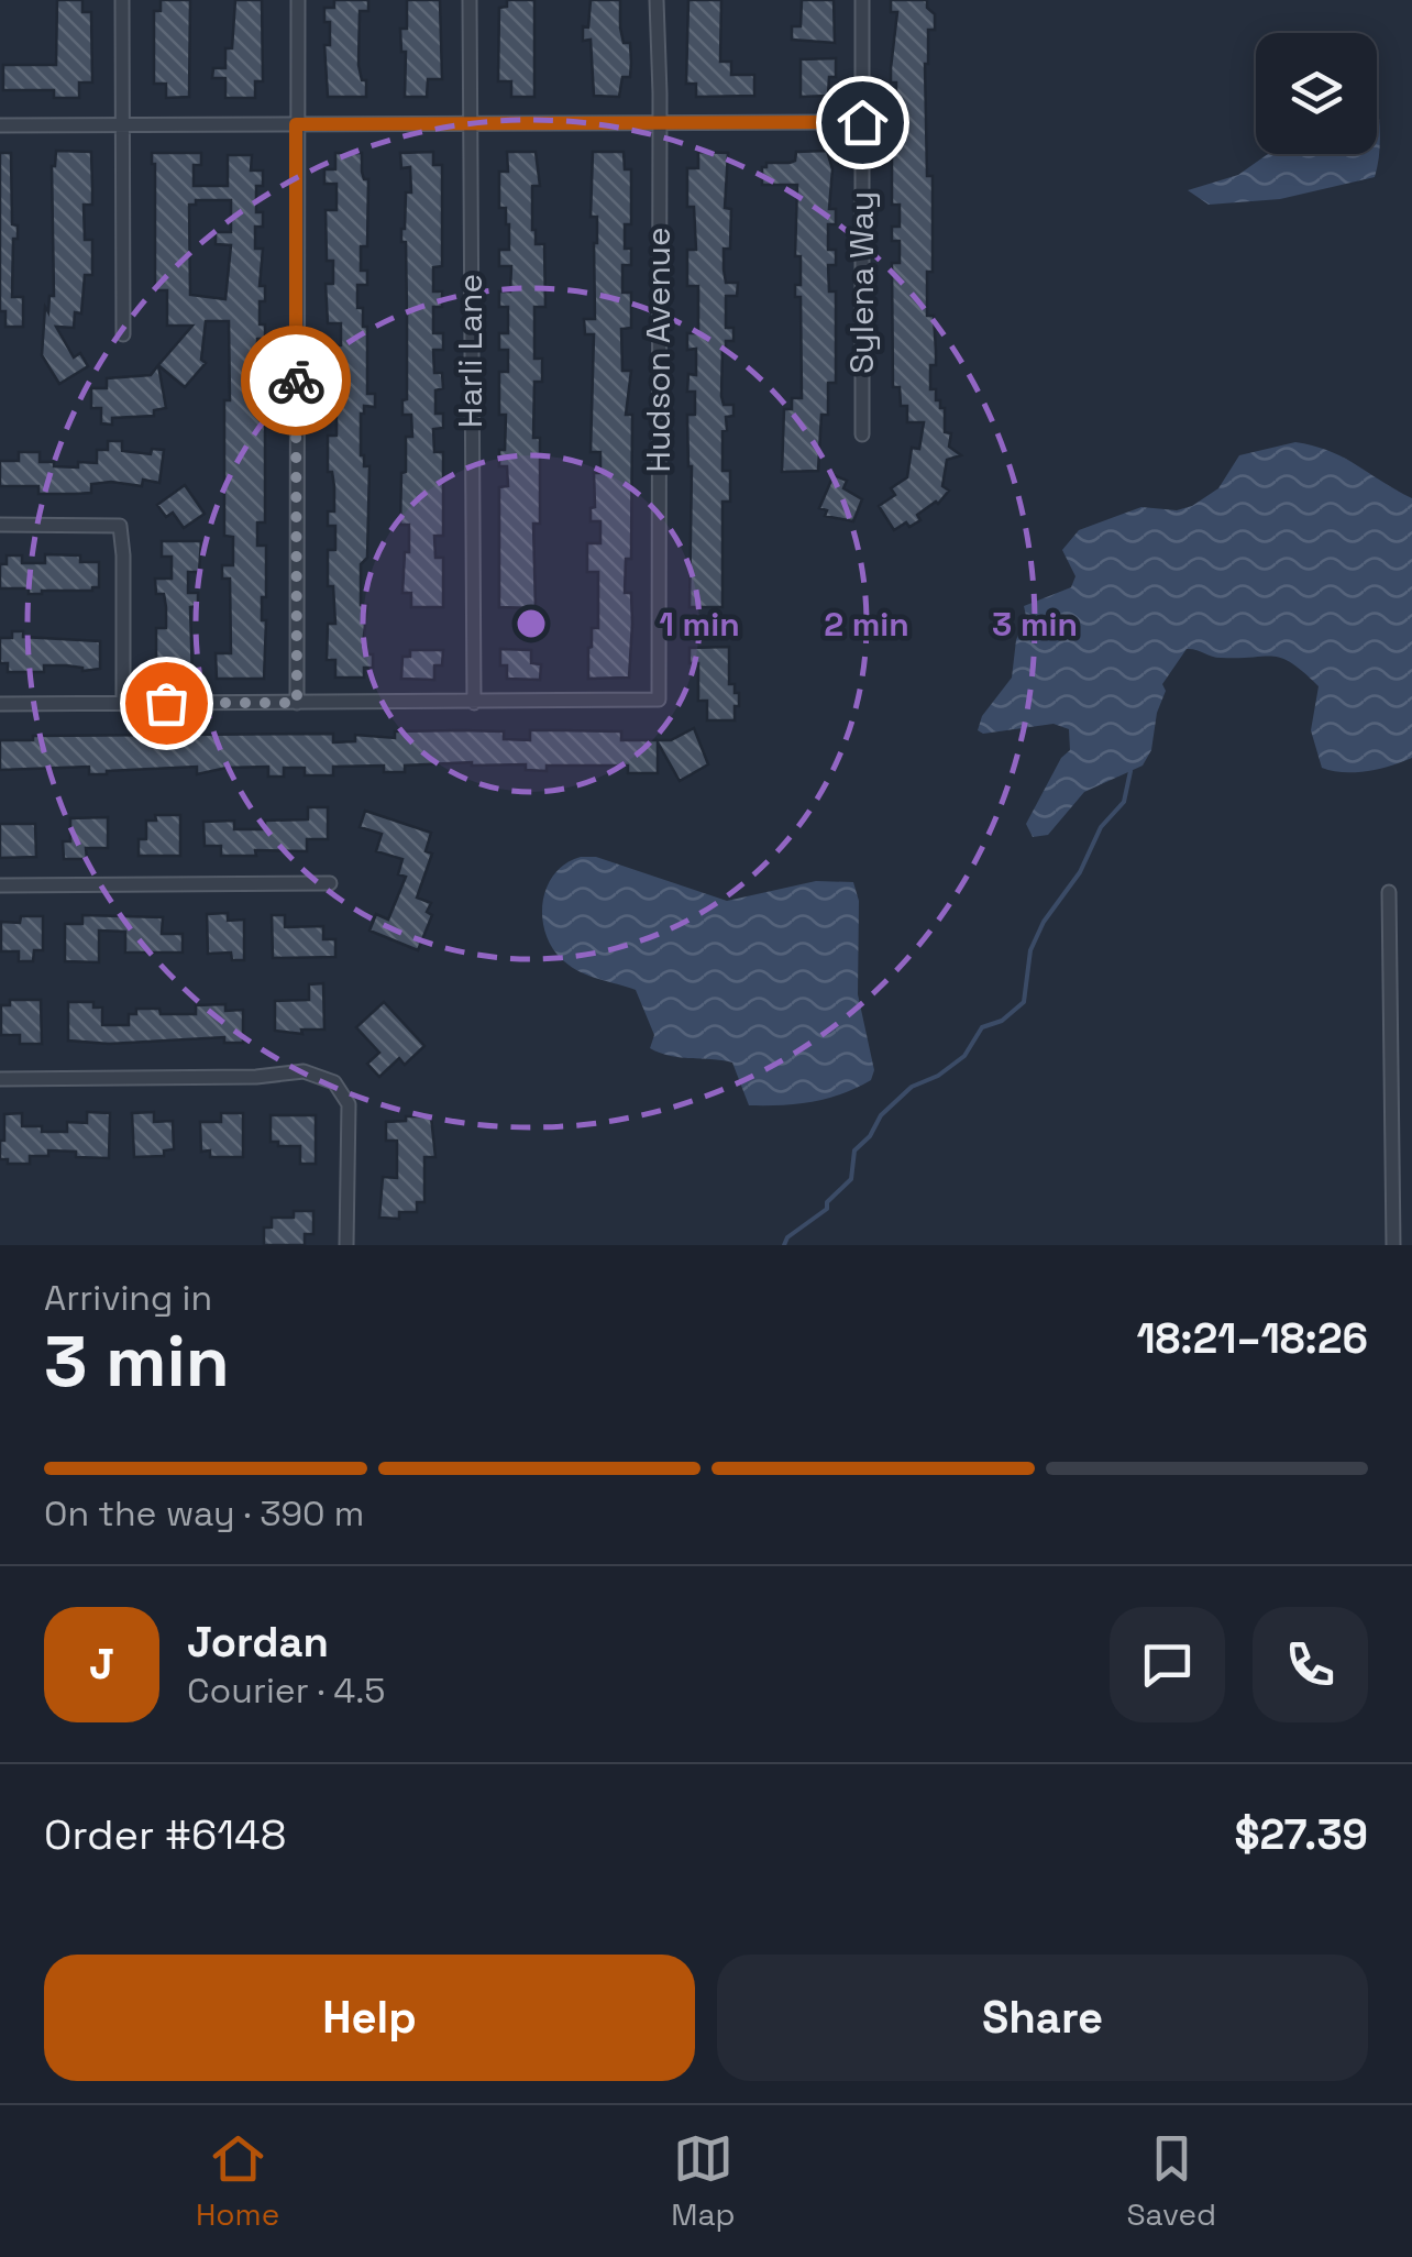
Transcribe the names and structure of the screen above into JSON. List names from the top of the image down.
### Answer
{
  "streets": {
    "street": ["Sylena Way", "Hudson Avenue", "Harli Lane"]
  },
  "crossings": [
    ["Hudson Avenue", "Harli Lane"]
  ],
  "page": {
    "heading": ["3 min", "Arriving in", "18:21–18:26"],
    "panel": [
      "Jordan",
      "Courier · 4.5",
      "Order #6148",
      "$27.39"
    ],
    "bar": "On the way · 390 m",
    "round": "J",
    "buttons": ["Help", "Share"],
    "tabs": ["Home", "Map", "Saved"]
  },
  "rings": ["1 min", "2 min", "3 min"]
}
